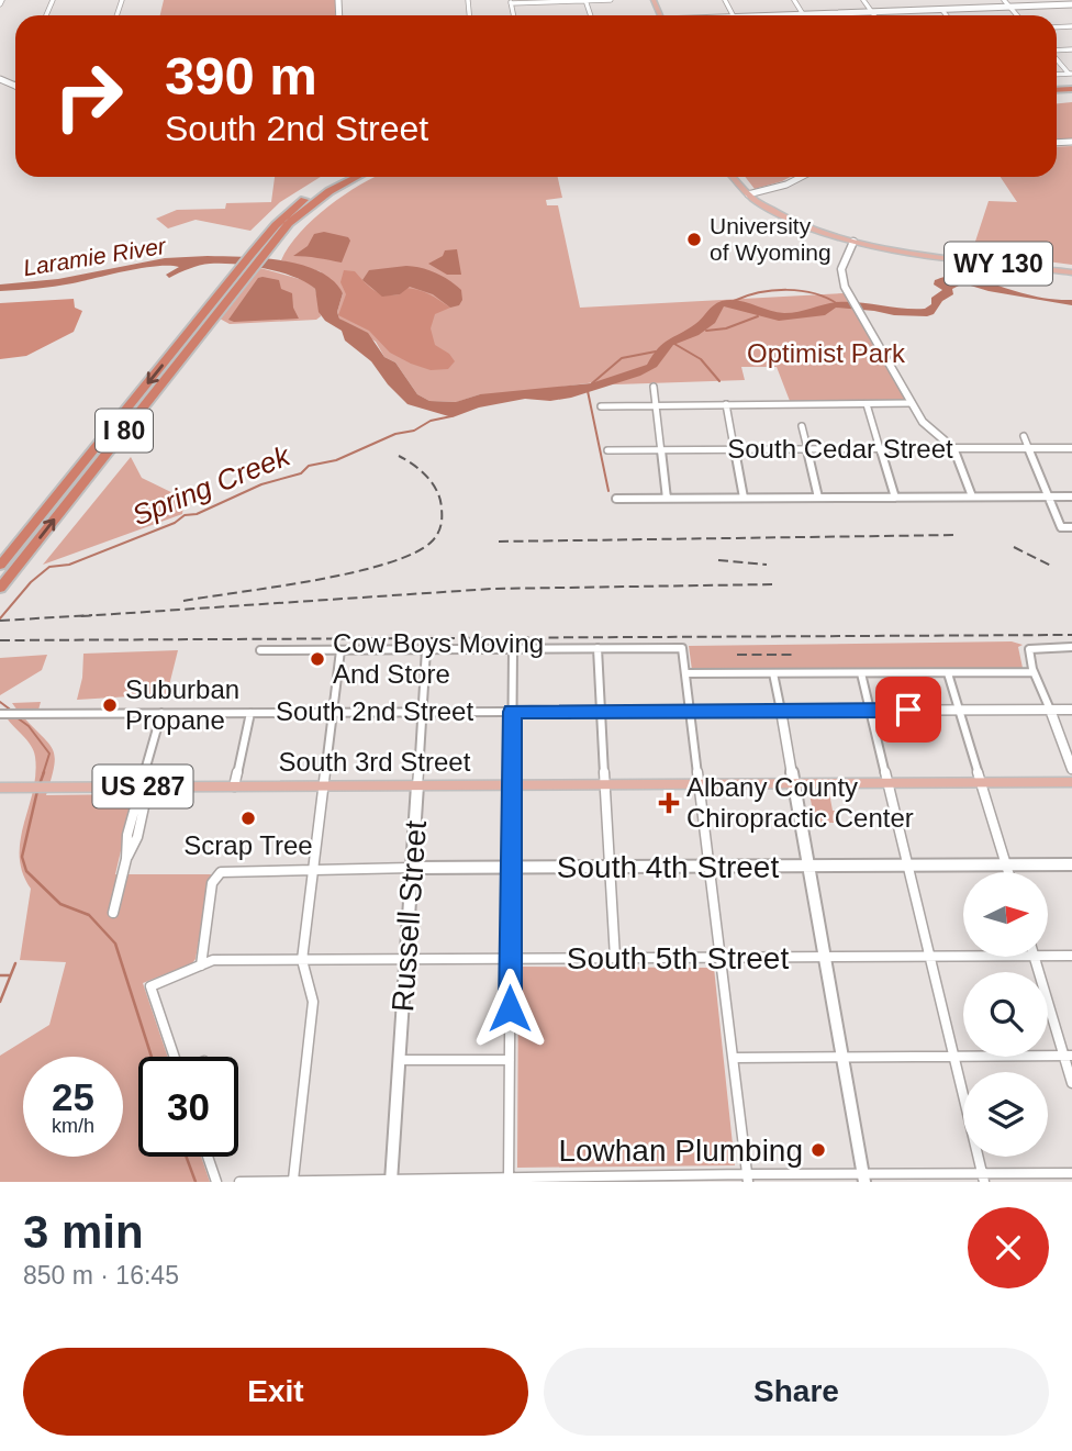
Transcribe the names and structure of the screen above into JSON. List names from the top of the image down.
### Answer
{
  "streets": {
    "highway": ["I 80"],
    "main road": ["WY 130", "South 3rd Street", "US 287"],
    "street": [
      "South Cedar Street",
      "South 2nd Street",
      "South 4th Street",
      "Russell Street",
      "South 5th Street"
    ]
  },
  "crossings": [
    ["South 2nd Street", "Russell Street"],
    ["South 3rd Street", "Russell Street"],
    ["South 4th Street", "Russell Street"],
    ["South 4th Street", "South 5th Street"],
    ["Russell Street", "South 5th Street"]
  ],
  "water": ["Laramie River", "Spring Creek"],
  "parks": ["Optimist Park"],
  "places": {
    "other": [
      "University of Wyoming",
      "Cow Boys Moving And Store",
      "Suburban Propane",
      "Scrap Tree",
      "Lowhan Plumbing"
    ],
    "health": ["Albany County Chiropractic Center"]
  },
  "north": "right",
  "page": {
    "turn": ["390 m", "South 2nd Street"],
    "speed": "25 km/h",
    "limit": "30",
    "heading": ["3 min", "850 m · 16:45"],
    "buttons": ["Exit", "Share"]
  }
}
